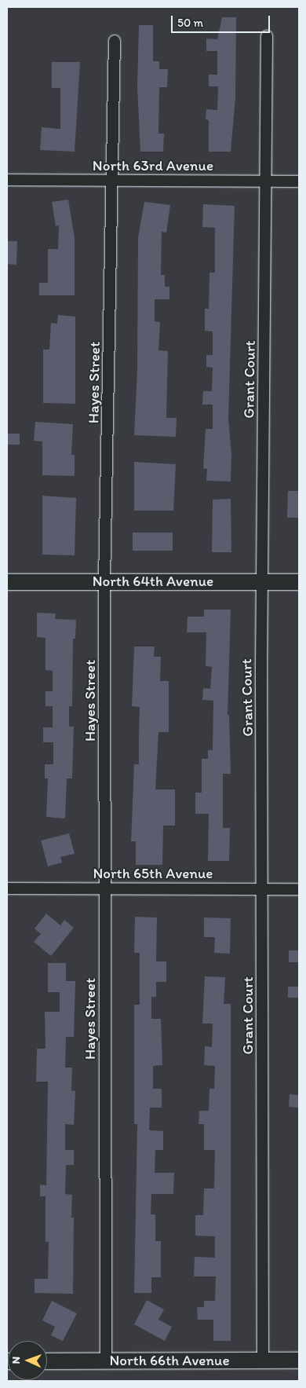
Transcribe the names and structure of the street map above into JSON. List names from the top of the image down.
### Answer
{
  "streets": {
    "street": [
      "North 63rd Avenue",
      "Grant Court",
      "Hayes Street",
      "North 64th Avenue",
      "North 65th Avenue",
      "North 66th Avenue"
    ]
  },
  "crossings": [
    ["North 63rd Avenue", "Grant Court"],
    ["North 63rd Avenue", "Hayes Street"],
    ["Grant Court", "North 64th Avenue"],
    ["Grant Court", "North 65th Avenue"],
    ["Grant Court", "North 66th Avenue"],
    ["Hayes Street", "North 64th Avenue"],
    ["Hayes Street", "North 65th Avenue"],
    ["Hayes Street", "North 66th Avenue"]
  ],
  "scale_bar": "50 m",
  "north": "left"
}
